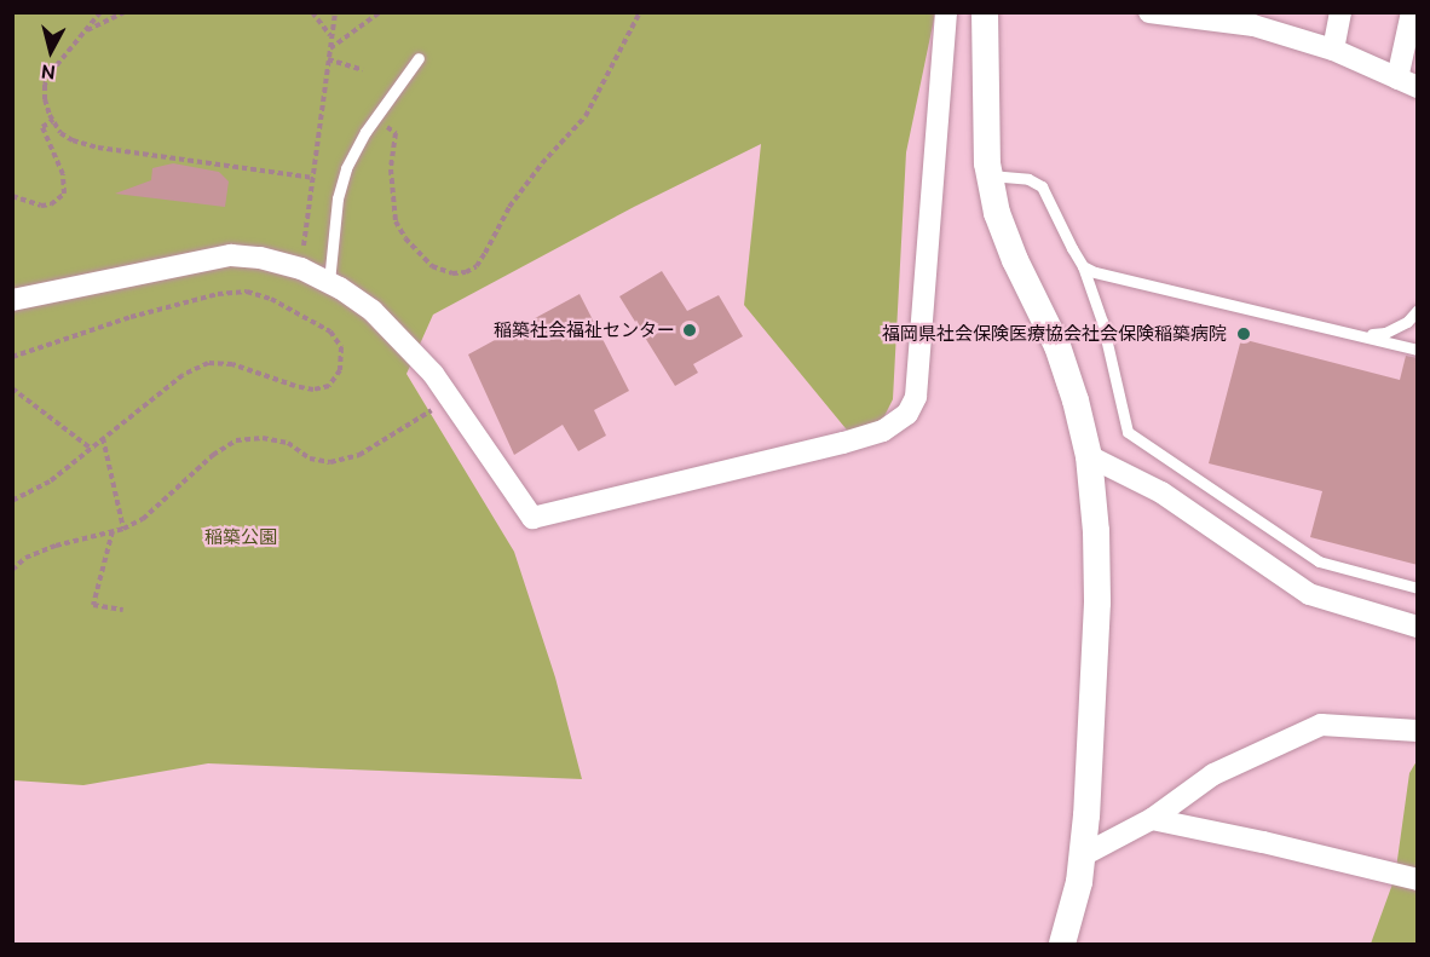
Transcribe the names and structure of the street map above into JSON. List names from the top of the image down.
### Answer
{
  "parks": ["稲築公園"],
  "places": ["稲築社会福祉センター", "福岡県社会保険医療協会社会保険稲築病院"],
  "north": "bottom"
}
